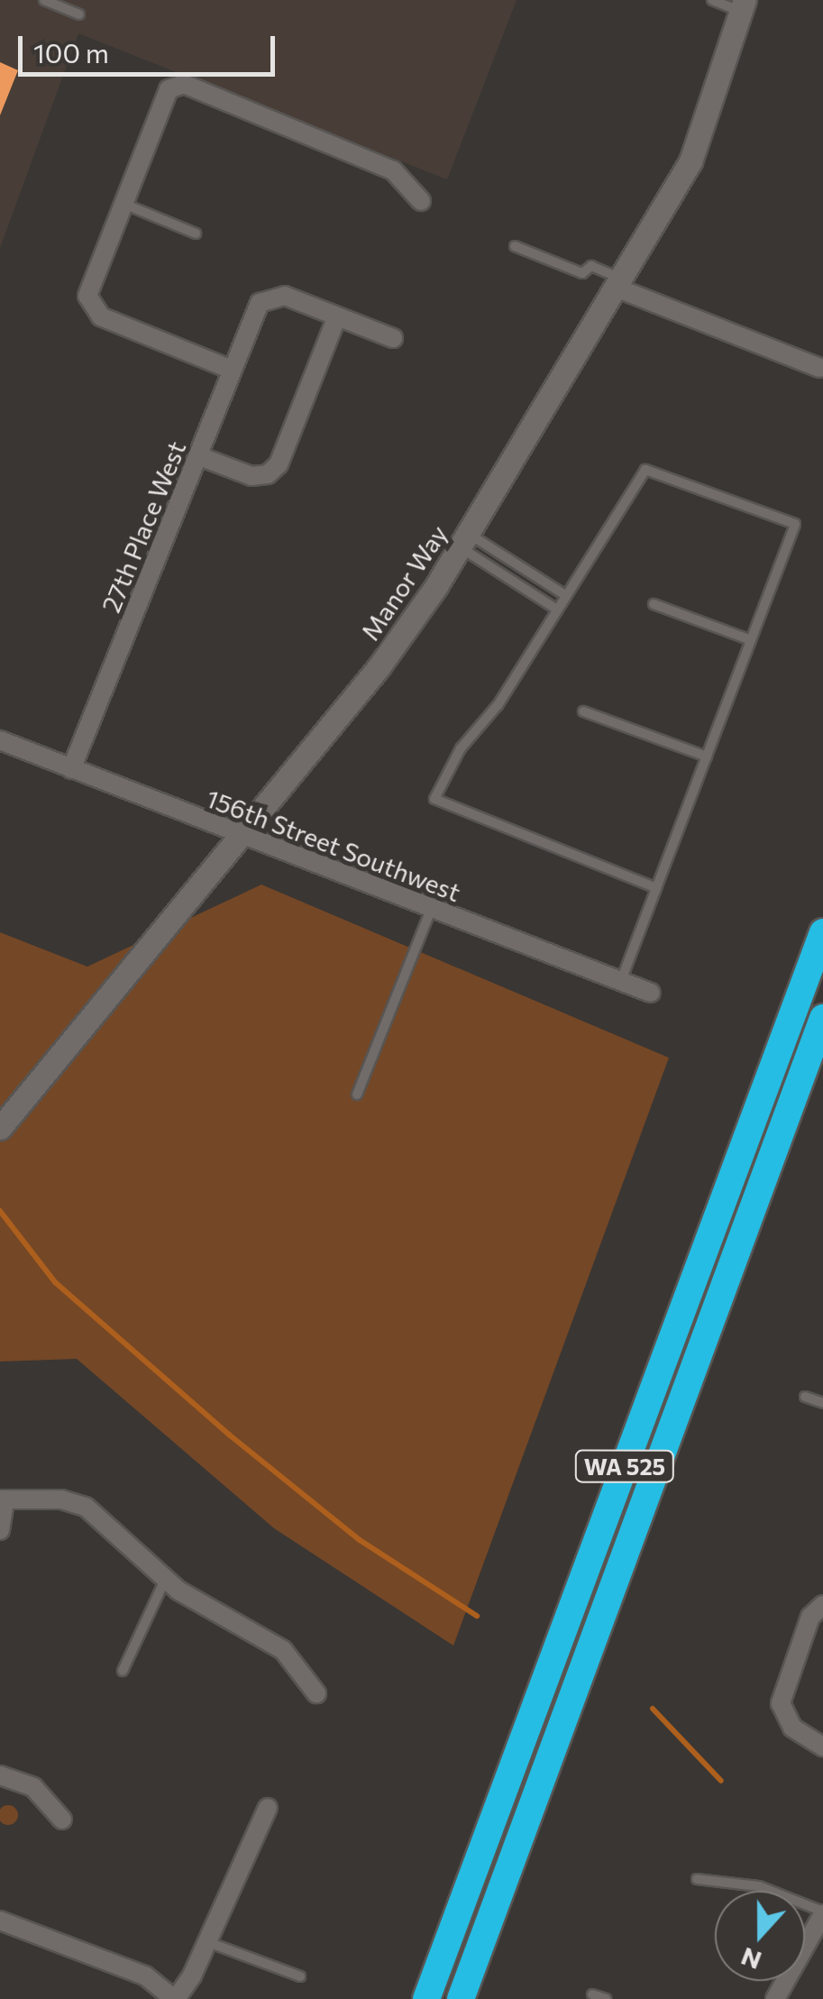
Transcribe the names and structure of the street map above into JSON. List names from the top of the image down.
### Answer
{
  "streets": {
    "highway": ["WA 525"],
    "street": ["27th Place West", "Manor Way", "156th Street Southwest"]
  },
  "crossings": [
    ["27th Place West", "156th Street Southwest"],
    ["Manor Way", "156th Street Southwest"]
  ],
  "scale_bar": "100 m",
  "north": "bottom"
}
